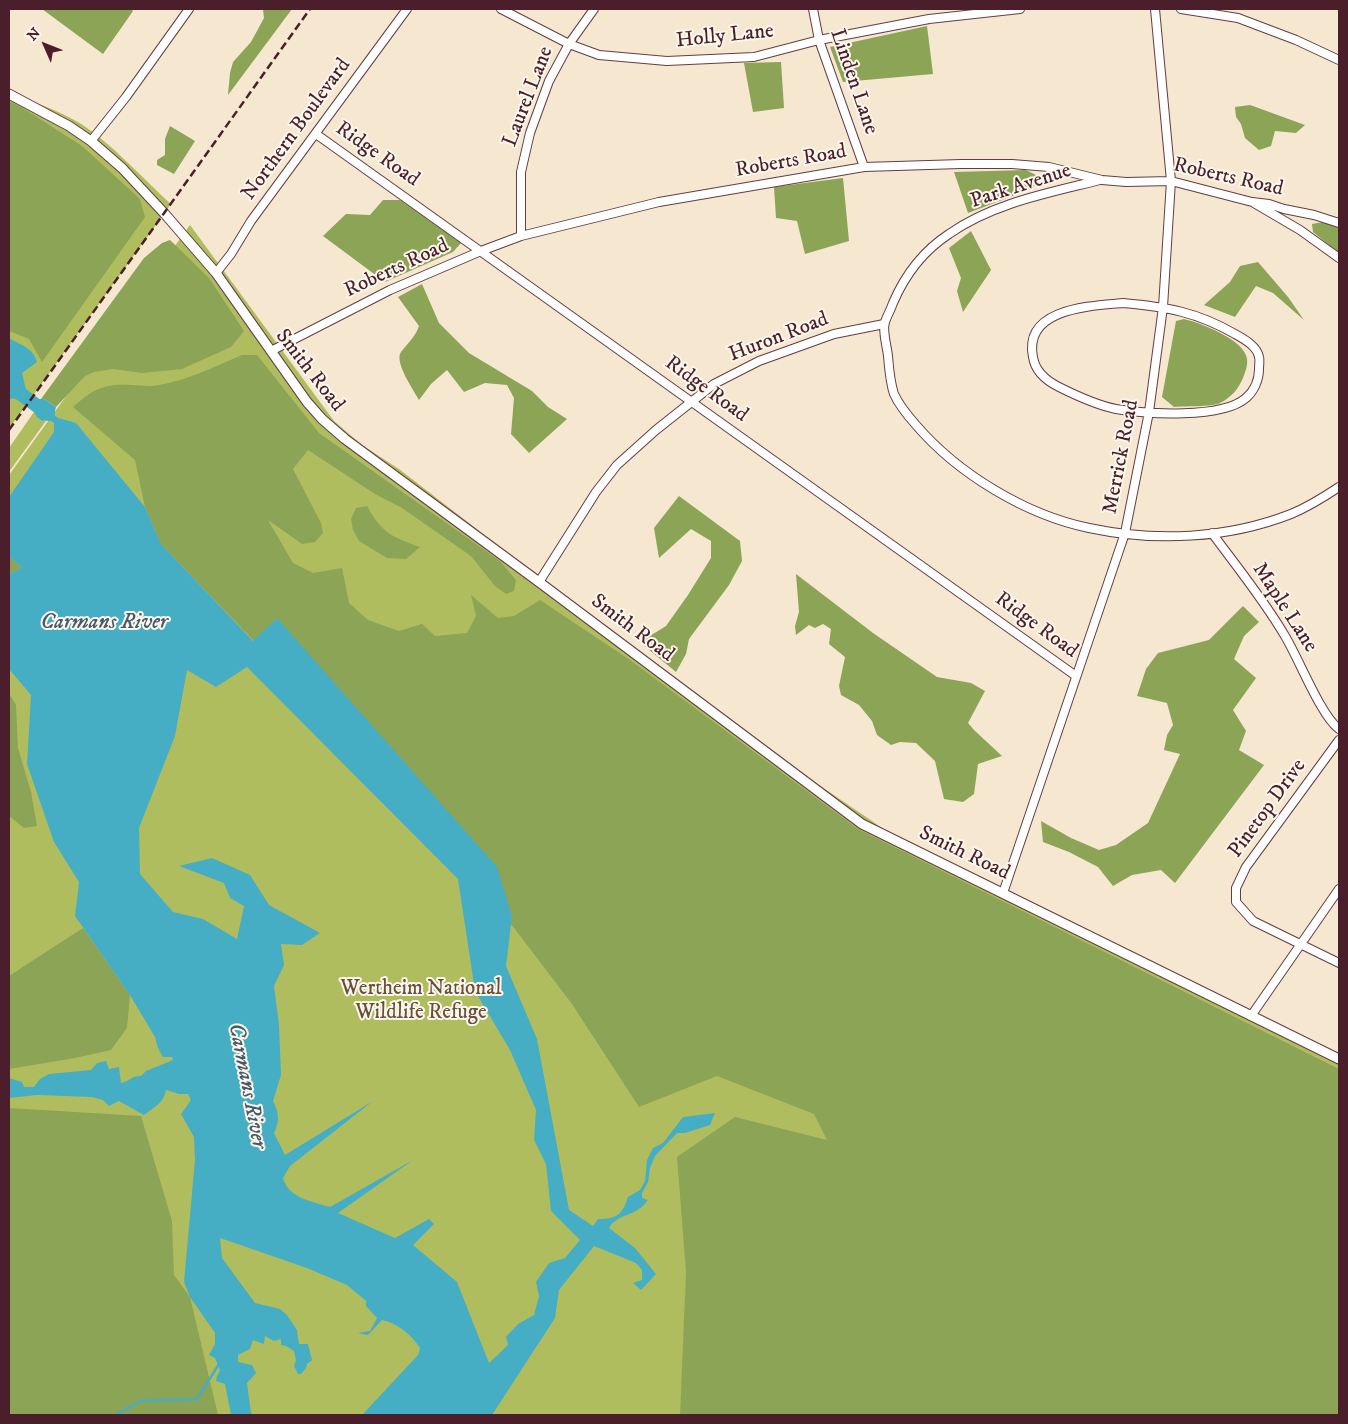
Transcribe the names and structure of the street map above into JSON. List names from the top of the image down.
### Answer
{
  "streets": {
    "street": [
      "Holly Lane",
      "Linden Lane",
      "Laurel Lane",
      "Northern Boulevard",
      "Ridge Road",
      "Roberts Road",
      "Park Avenue",
      "Huron Road",
      "Smith Road",
      "Merrick Road",
      "Maple Lane",
      "Pinetop Drive"
    ]
  },
  "crossings": [
    ["Holly Lane", "Linden Lane"],
    ["Holly Lane", "Laurel Lane"],
    ["Linden Lane", "Roberts Road"],
    ["Laurel Lane", "Roberts Road"],
    ["Northern Boulevard", "Ridge Road"],
    ["Northern Boulevard", "Smith Road"],
    ["Ridge Road", "Roberts Road"],
    ["Ridge Road", "Huron Road"],
    ["Ridge Road", "Merrick Road"],
    ["Roberts Road", "Park Avenue"],
    ["Roberts Road", "Smith Road"],
    ["Roberts Road", "Merrick Road"],
    ["Park Avenue", "Huron Road"],
    ["Park Avenue", "Merrick Road"],
    ["Park Avenue", "Maple Lane"],
    ["Huron Road", "Smith Road"],
    ["Smith Road", "Merrick Road"]
  ],
  "water": ["Carmans River"],
  "parks": ["Wertheim National Wildlife Refuge"],
  "north": "top left"
}
